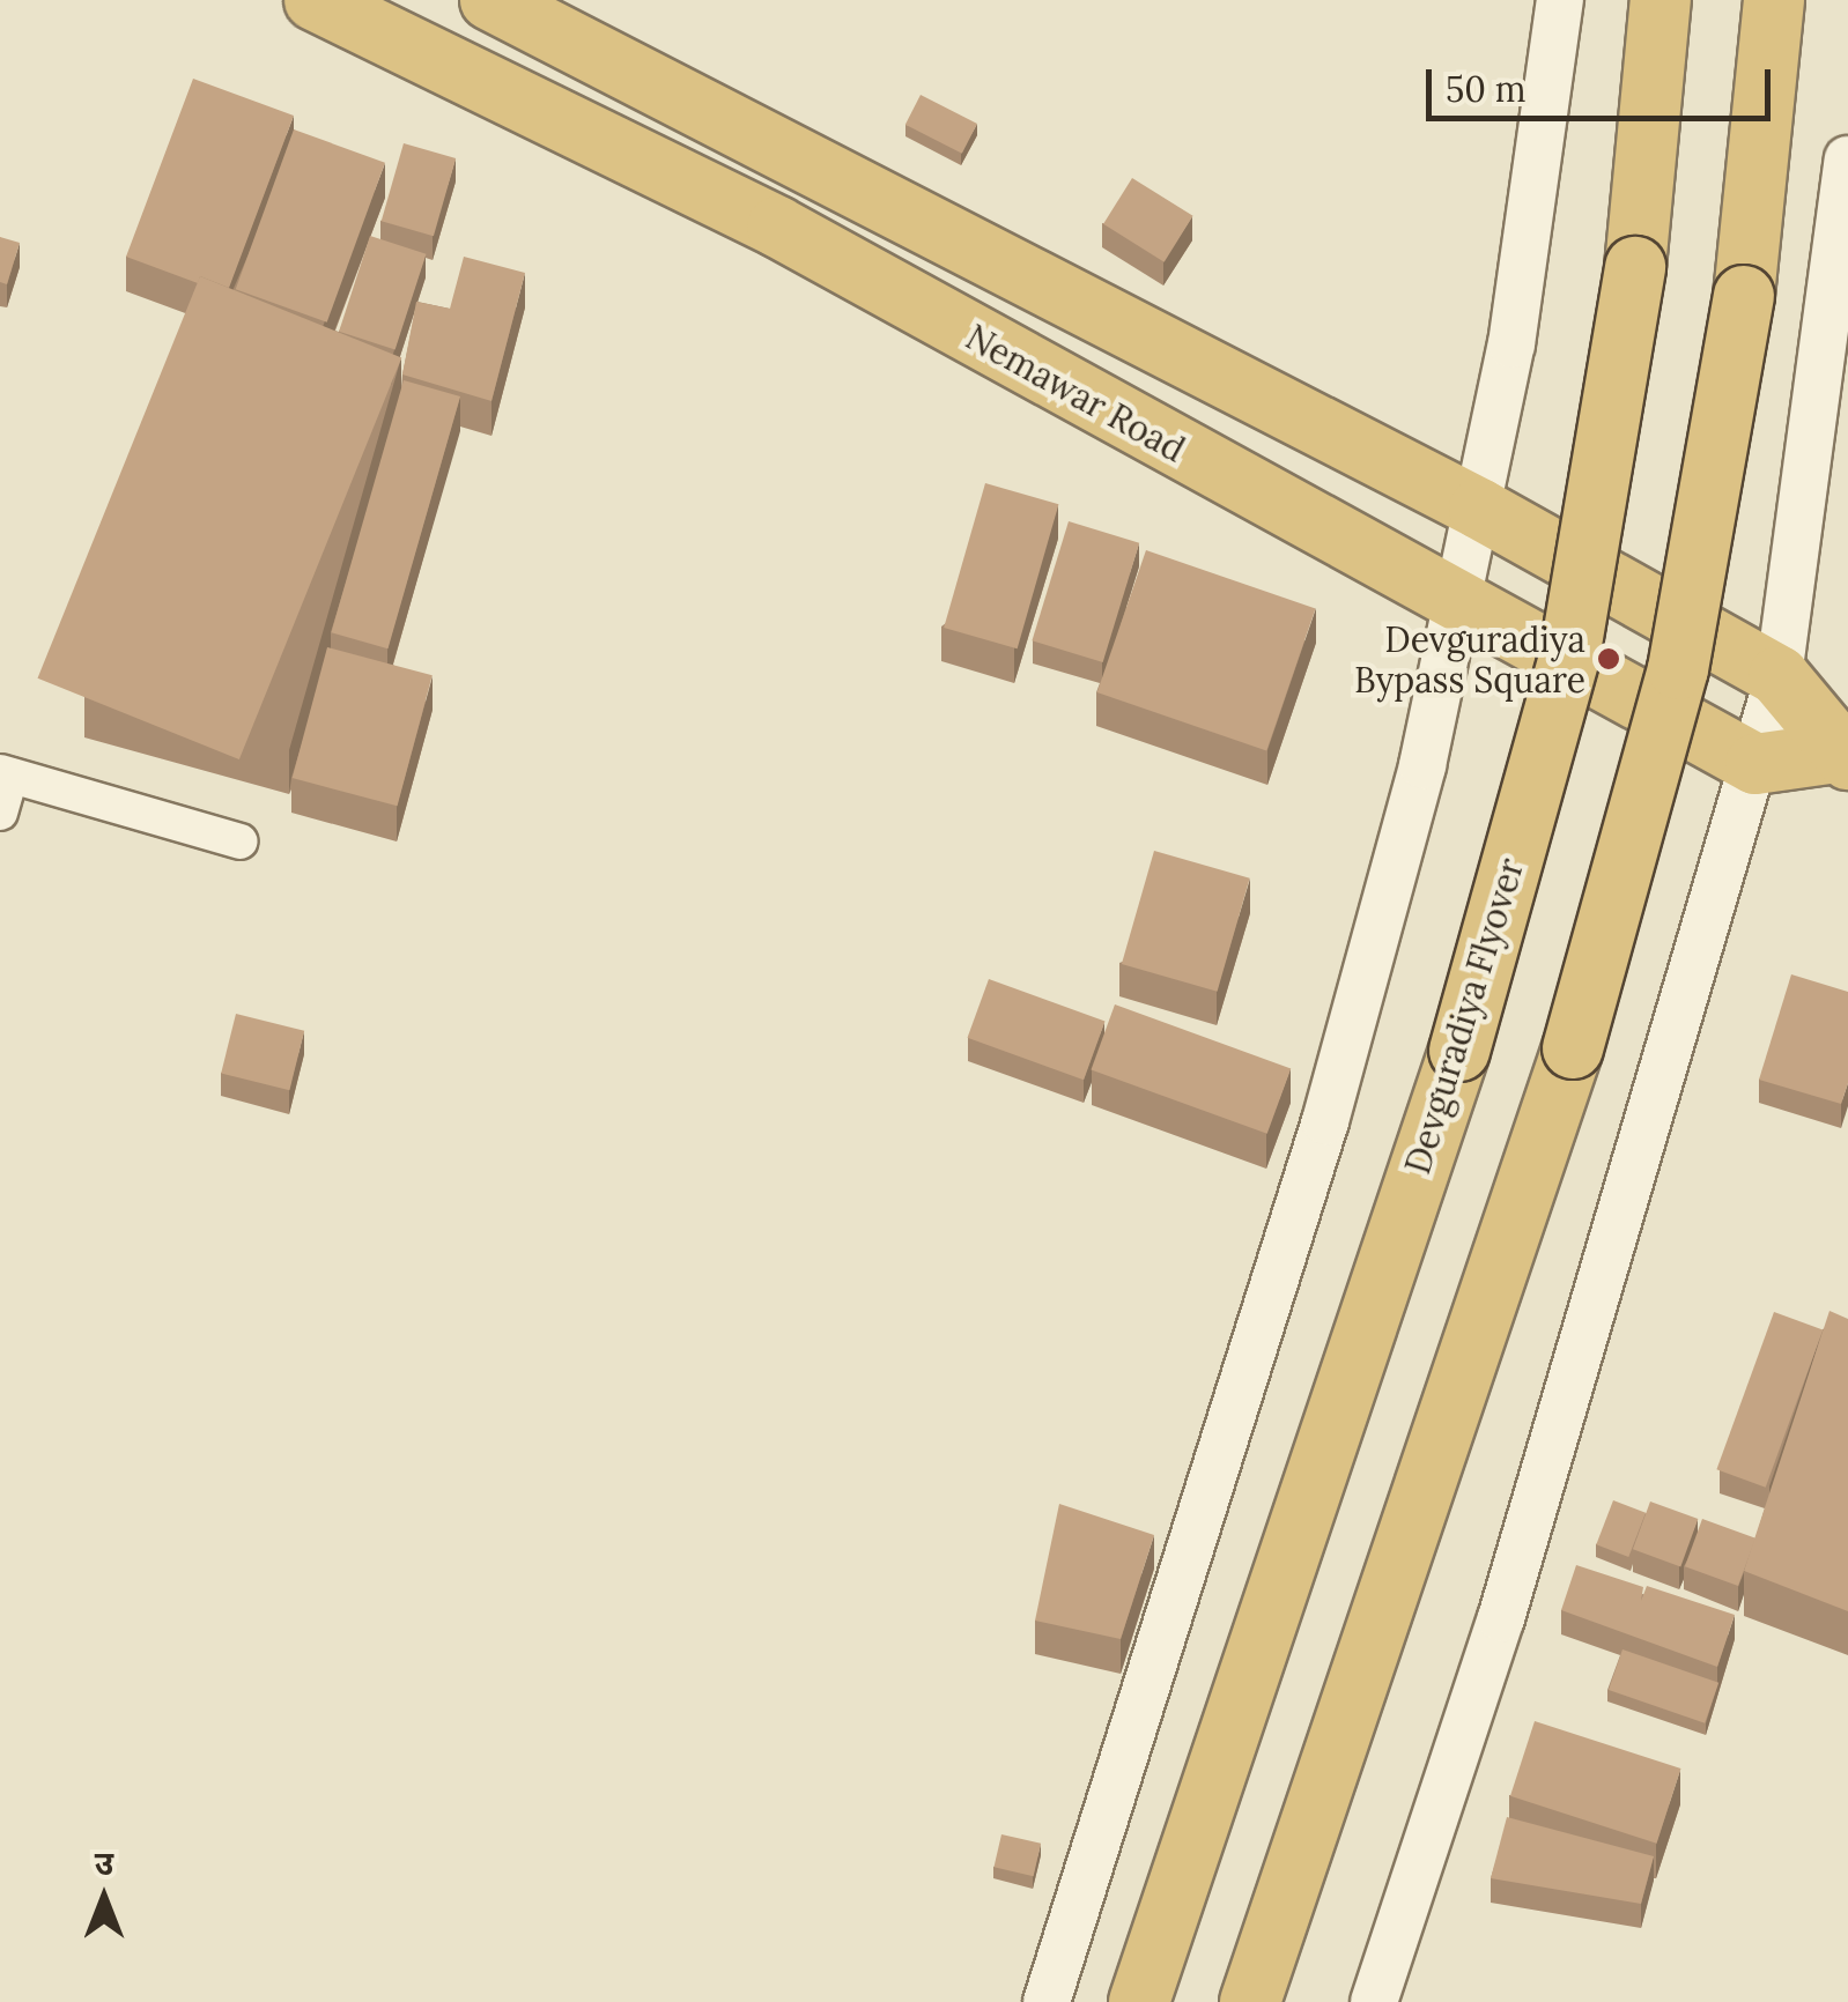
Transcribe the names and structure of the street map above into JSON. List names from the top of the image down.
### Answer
{
  "streets": {
    "highway": ["Nemawar Road", "Devguradiya Flyover"]
  },
  "places": ["Devguradiya Bypass Square"],
  "scale_bar": "50 m",
  "north": "top"
}
